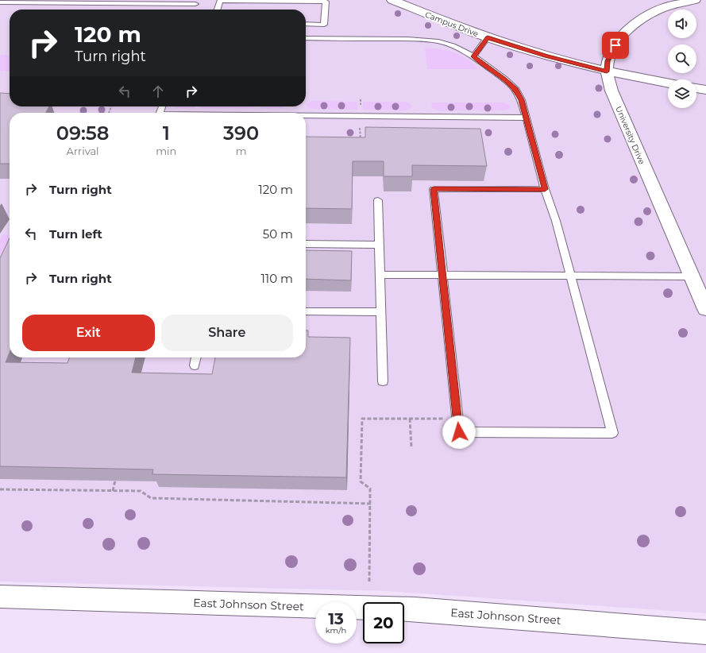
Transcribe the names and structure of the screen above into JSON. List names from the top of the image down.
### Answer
{
  "streets": {
    "street": ["Campus Drive", "University Drive", "East Johnson Street"]
  },
  "crossings": [
    ["Campus Drive", "University Drive"]
  ],
  "page": {
    "turn": ["120 m", "Turn right"],
    "eta": [
      "09:58",
      "Arrival",
      "1",
      "min",
      "390",
      "m"
    ],
    "list": [
      {
        "name": "Turn right",
        "value": "120 m"
      },
      {
        "name": "Turn left",
        "value": "50 m"
      },
      {
        "name": "Turn right",
        "value": "110 m"
      }
    ],
    "buttons": ["Exit", "Share"],
    "speed": "13 km/h",
    "limit": "20"
  }
}
